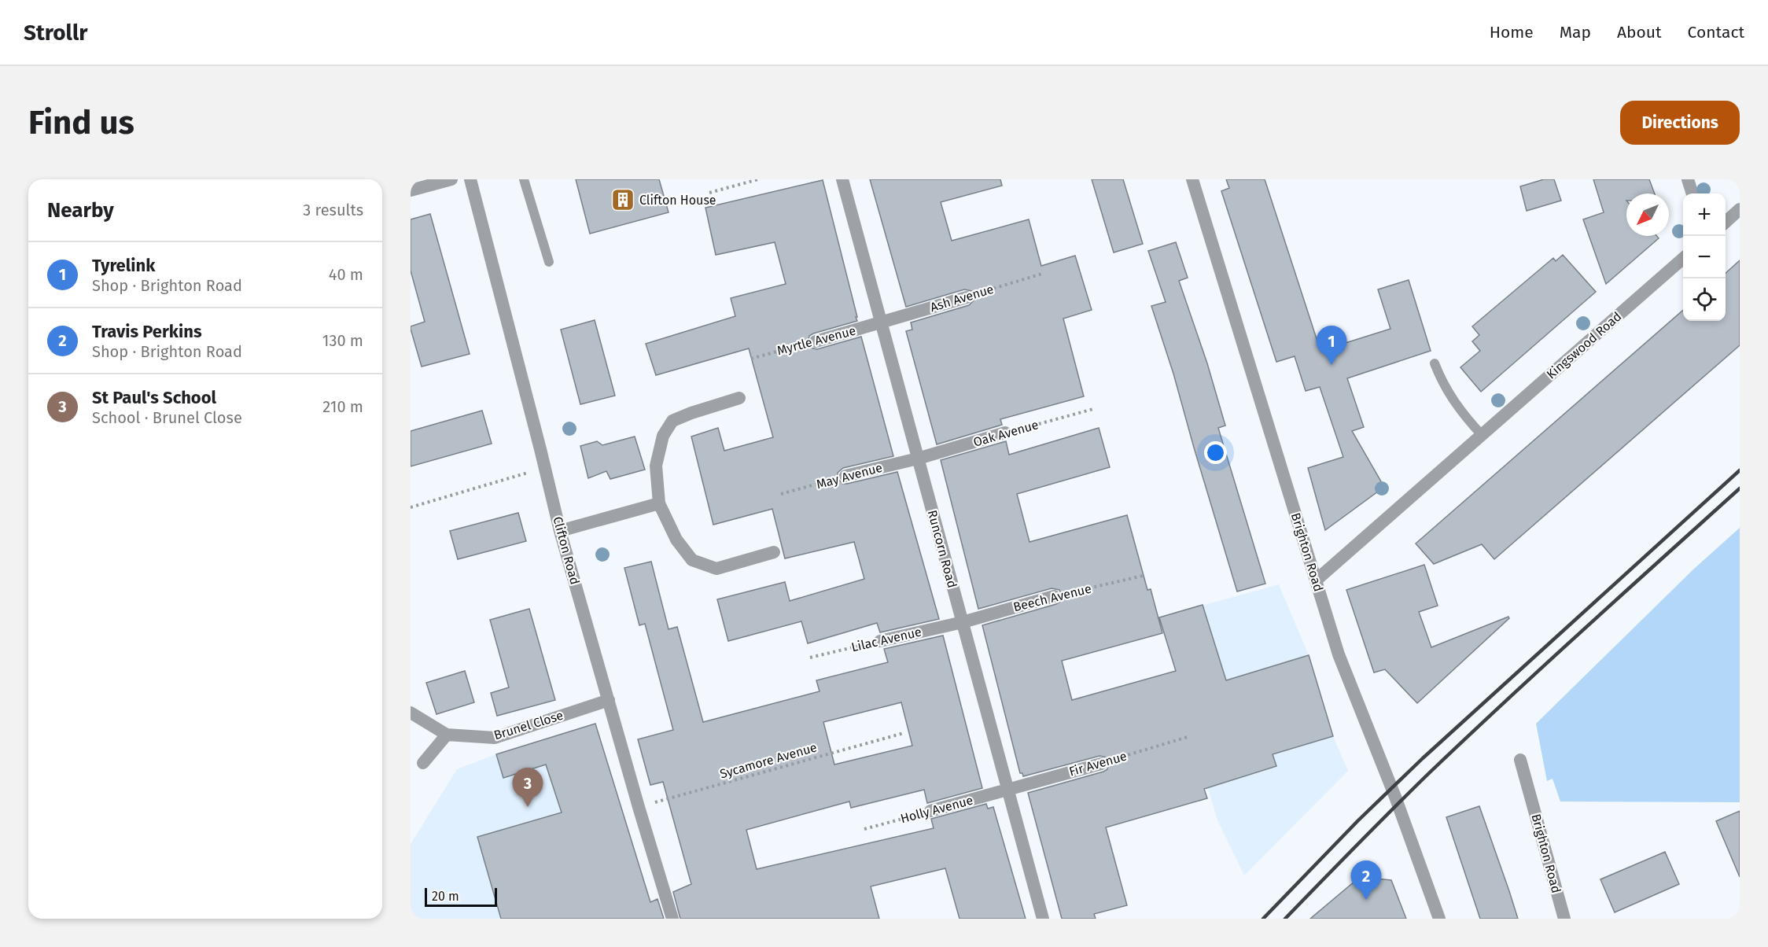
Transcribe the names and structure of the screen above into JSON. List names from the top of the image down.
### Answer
{
  "streets": {
    "street": [
      "Ash Avenue",
      "Myrtle Avenue",
      "Kingswood Road",
      "Oak Avenue",
      "May Avenue",
      "Runcorn Road",
      "Clifton Road",
      "Brighton Road",
      "Beech Avenue",
      "Lilac Avenue",
      "Brunel Close",
      "Fir Avenue",
      "Holly Avenue"
    ],
    "path": ["Sycamore Avenue"]
  },
  "crossings": [
    ["Ash Avenue", "Myrtle Avenue"],
    ["Ash Avenue", "Runcorn Road"],
    ["Myrtle Avenue", "Runcorn Road"],
    ["Kingswood Road", "Brighton Road"],
    ["Oak Avenue", "May Avenue"],
    ["Oak Avenue", "Runcorn Road"],
    ["May Avenue", "Runcorn Road"],
    ["Runcorn Road", "Beech Avenue"],
    ["Runcorn Road", "Lilac Avenue"],
    ["Runcorn Road", "Fir Avenue"],
    ["Runcorn Road", "Holly Avenue"],
    ["Clifton Road", "Brunel Close"],
    ["Clifton Road", "Sycamore Avenue"],
    ["Beech Avenue", "Lilac Avenue"],
    ["Fir Avenue", "Holly Avenue"]
  ],
  "places": {
    "building": ["Clifton House"]
  },
  "scale_bar": "20 m",
  "north": "bottom left",
  "page": {
    "header": "Strollr",
    "nav": [
      "Home",
      "Map",
      "About",
      "Contact"
    ],
    "buttons": "Directions",
    "title": "Find us",
    "heading": ["Nearby", "3 results"],
    "map_buttons": ["+", "−"],
    "list": [
      {
        "mark": "1",
        "name": "Tyrelink",
        "note": "Shop · Brighton Road",
        "value": "40 m"
      },
      {
        "mark": "2",
        "name": "Travis Perkins",
        "note": "Shop · Brighton Road",
        "value": "130 m"
      },
      {
        "mark": "3",
        "name": "St Paul's School",
        "note": "School · Brunel Close",
        "value": "210 m"
      }
    ],
    "pins": ["1", "3", "2"],
    "scale": "20 m"
  }
}
